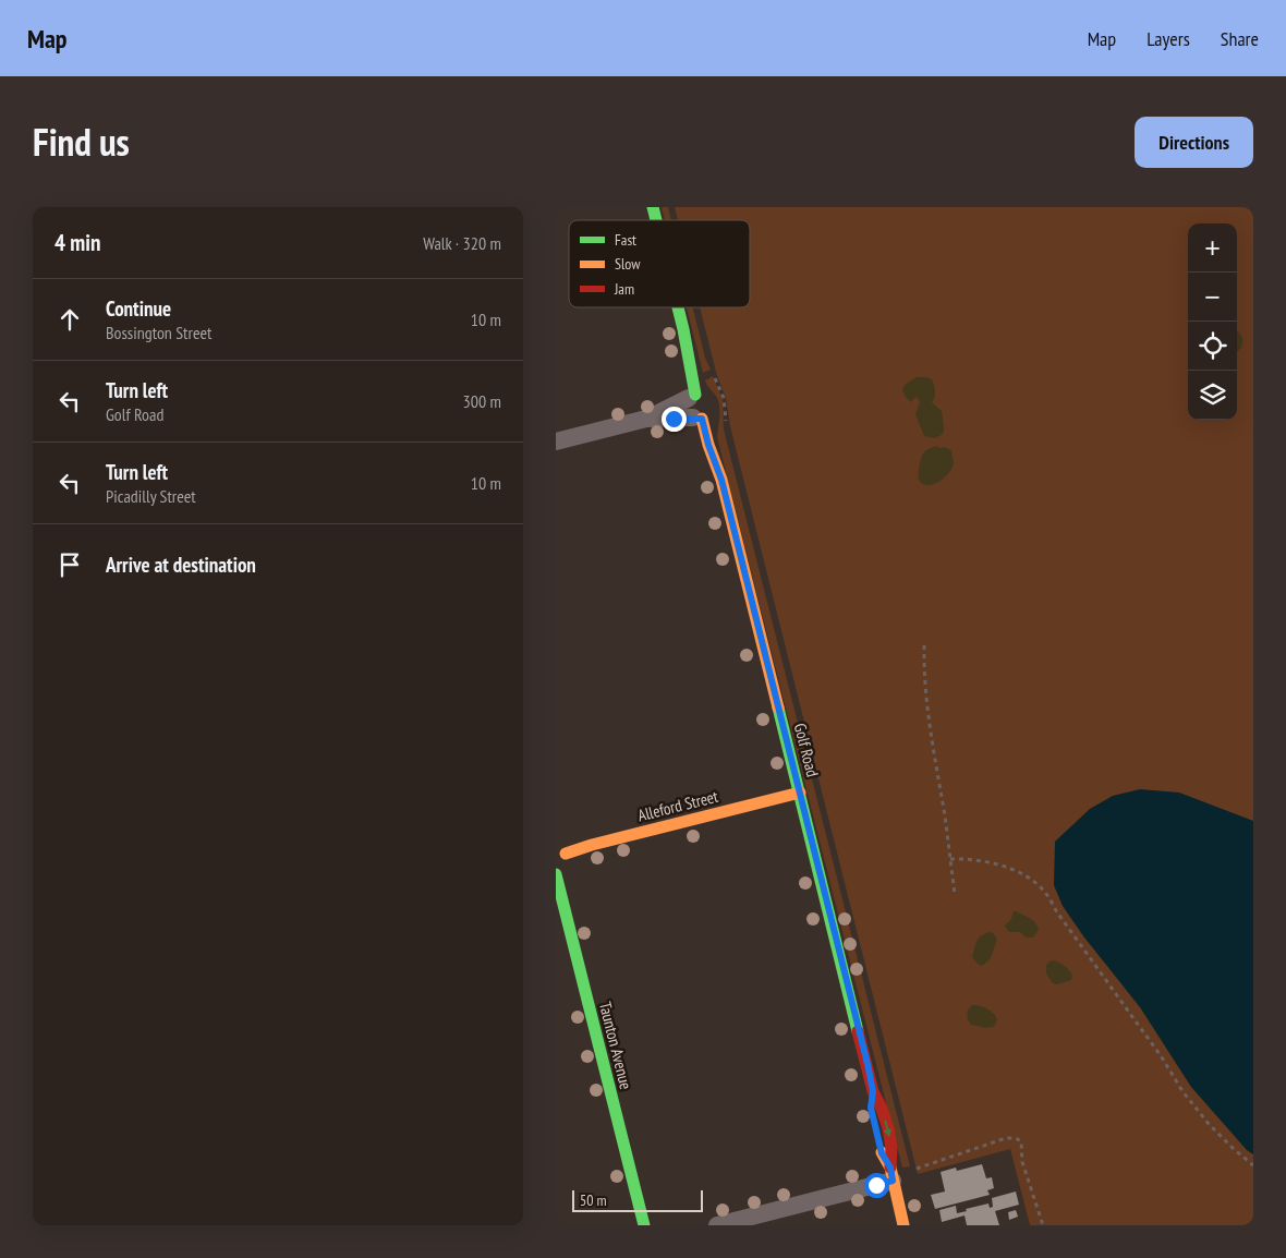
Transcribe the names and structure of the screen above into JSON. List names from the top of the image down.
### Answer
{
  "streets": {
    "street": ["Golf Road", "Alleford Street", "Taunton Avenue"]
  },
  "crossings": [
    ["Golf Road", "Alleford Street"]
  ],
  "legend": ["Fast", "Slow", "Jam"],
  "scale_bar": "50 m",
  "page": {
    "header": "Map",
    "nav": ["Map", "Layers", "Share"],
    "title": "Find us",
    "buttons": "Directions",
    "heading": ["4 min", "Walk · 320 m"],
    "map_buttons": ["+", "−"],
    "list": [
      ["Continue", "Bossington Street", "10 m"],
      ["Turn left", "Golf Road", "300 m"],
      ["Turn left", "Picadilly Street", "10 m"],
      "Arrive at destination"
    ],
    "scale": "50 m"
  }
}
